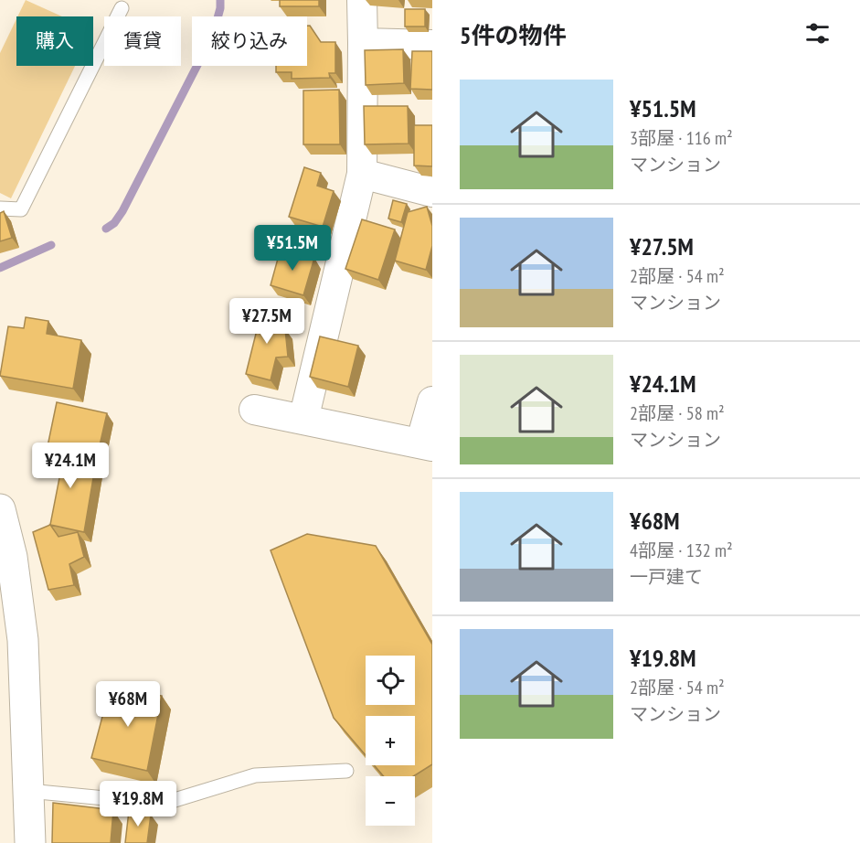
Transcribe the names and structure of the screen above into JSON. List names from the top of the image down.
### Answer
{
  "page": {
    "heading": "5件の物件",
    "chip": ["購入", "賃貸", "絞り込み"],
    "list": [
      {
        "name": "¥51.5M",
        "note": "3部屋 · 116 m² · マンション"
      },
      {
        "name": "¥27.5M",
        "note": "2部屋 · 54 m² · マンション"
      },
      {
        "name": "¥24.1M",
        "note": "2部屋 · 58 m² · マンション"
      },
      {
        "name": "¥68M",
        "note": "4部屋 · 132 m² · 一戸建て"
      },
      {
        "name": "¥19.8M",
        "note": "2部屋 · 54 m² · マンション"
      }
    ],
    "price": [
      "¥51.5M",
      "¥27.5M",
      "¥24.1M",
      "¥68M",
      "¥19.8M"
    ],
    "map_buttons": ["+", "−"]
  }
}
